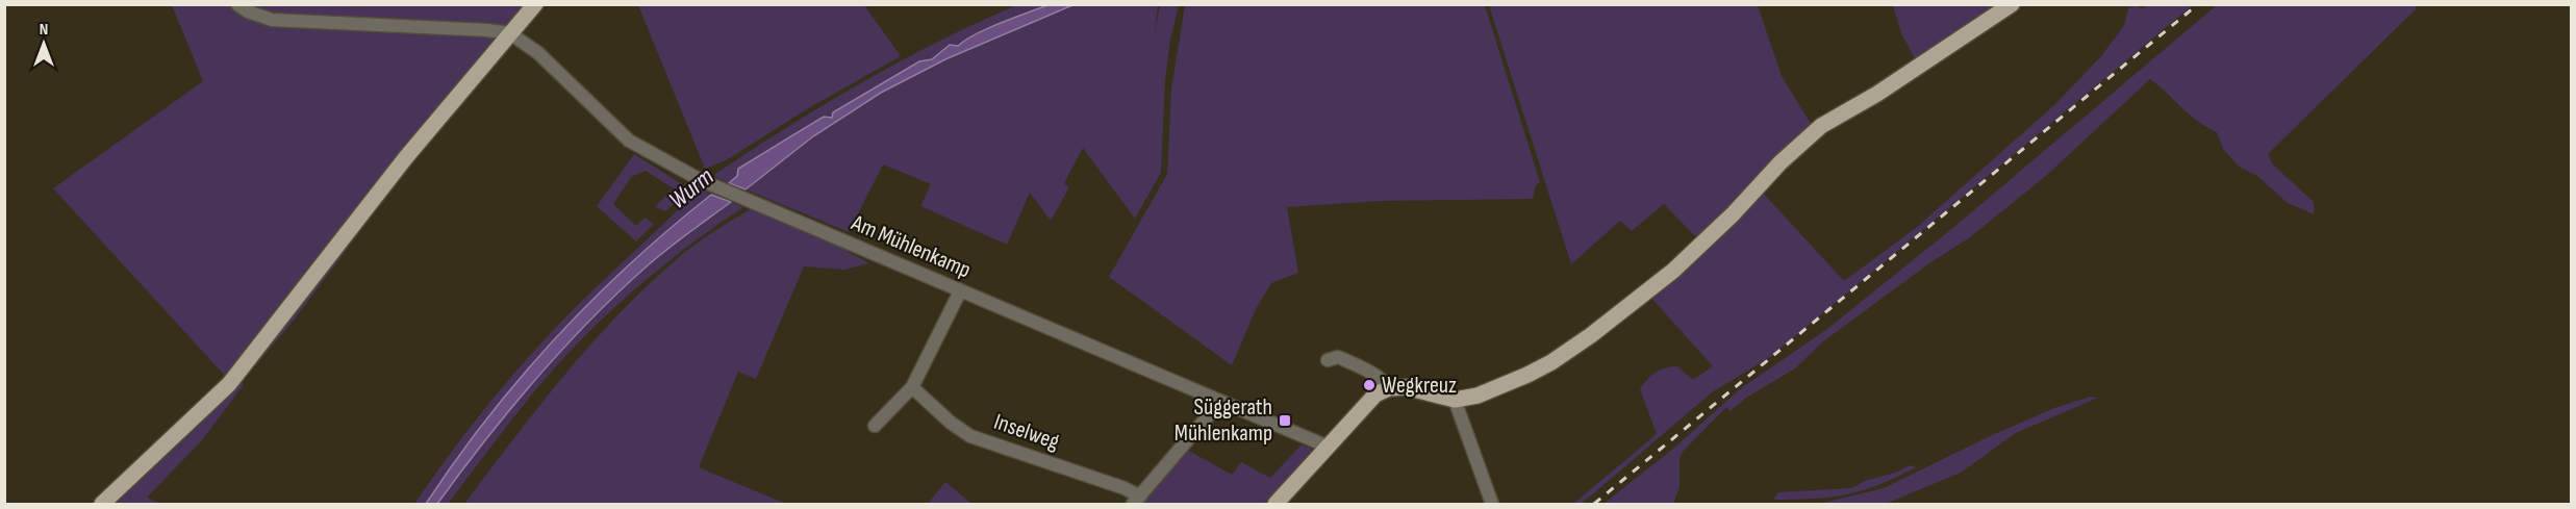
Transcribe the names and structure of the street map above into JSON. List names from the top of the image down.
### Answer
{
  "streets": {
    "street": ["Am Mühlenkamp", "Inselweg"]
  },
  "water": ["Wurm"],
  "places": {
    "other": ["Wegkreuz"],
    "transit": ["Süggerath Mühlenkamp"]
  },
  "north": "top"
}
